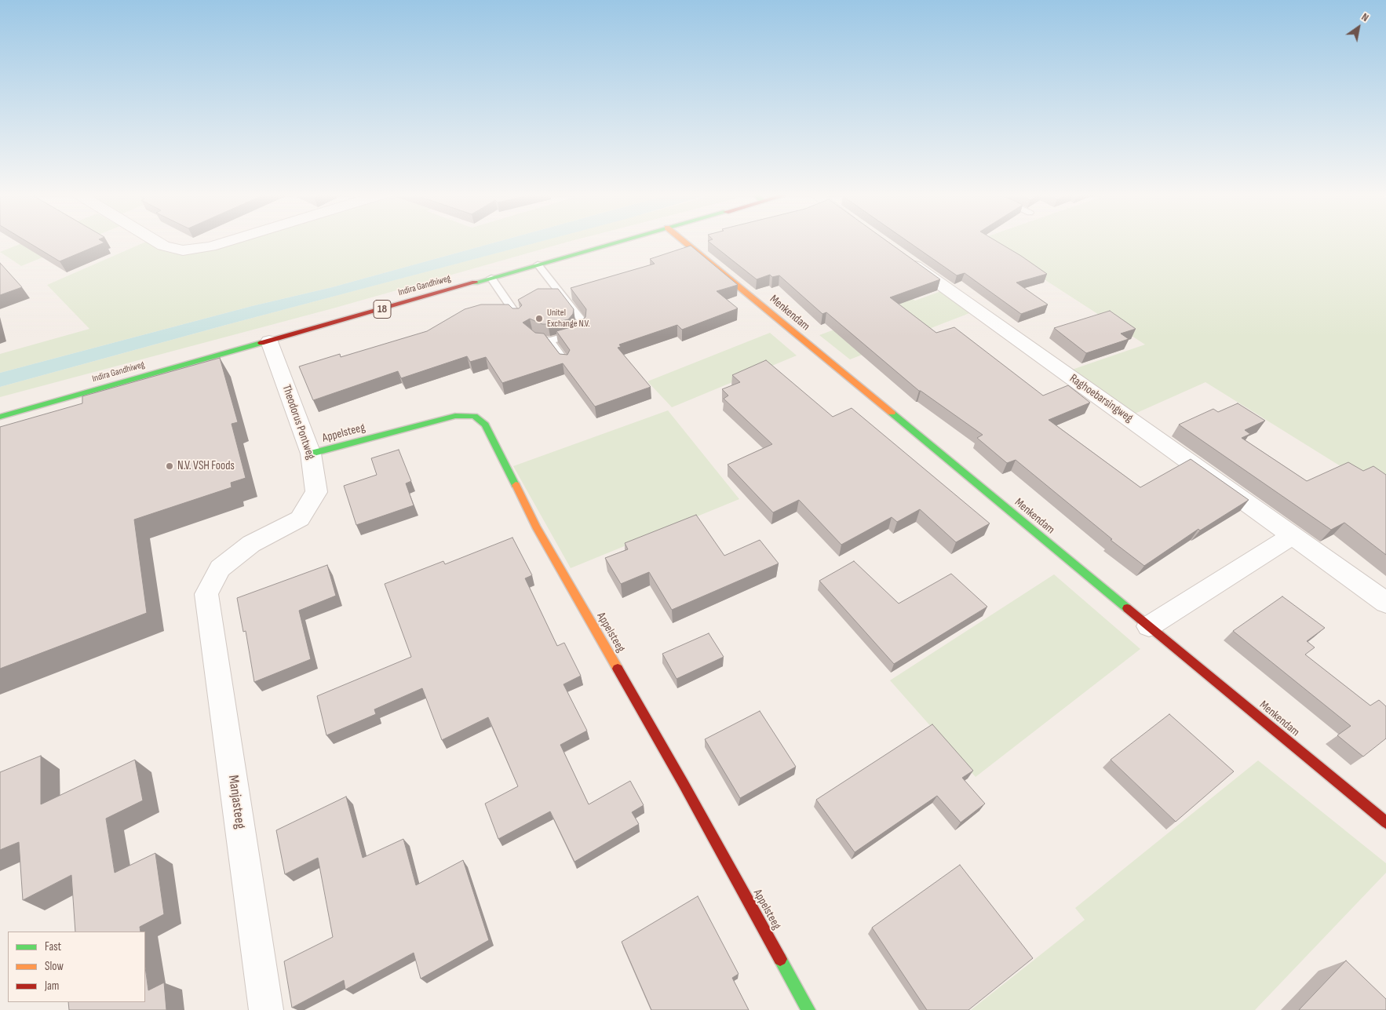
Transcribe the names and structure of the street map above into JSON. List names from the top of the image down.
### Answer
{
  "streets": {
    "street": [
      "Indira Gandhiweg",
      "18",
      "Menkendam",
      "Raghoebarsingweg",
      "Theodorus Pontweg",
      "Appelsteeg",
      "Manjasteeg"
    ]
  },
  "crossings": [
    ["Indira Gandhiweg", "Theodorus Pontweg"],
    ["Theodorus Pontweg", "Appelsteeg"],
    ["Theodorus Pontweg", "Manjasteeg"]
  ],
  "places": ["Unitel Exchange N.V.", "N.V. VSH Foods"],
  "legend": ["Fast", "Slow", "Jam"],
  "north": "top right"
}
